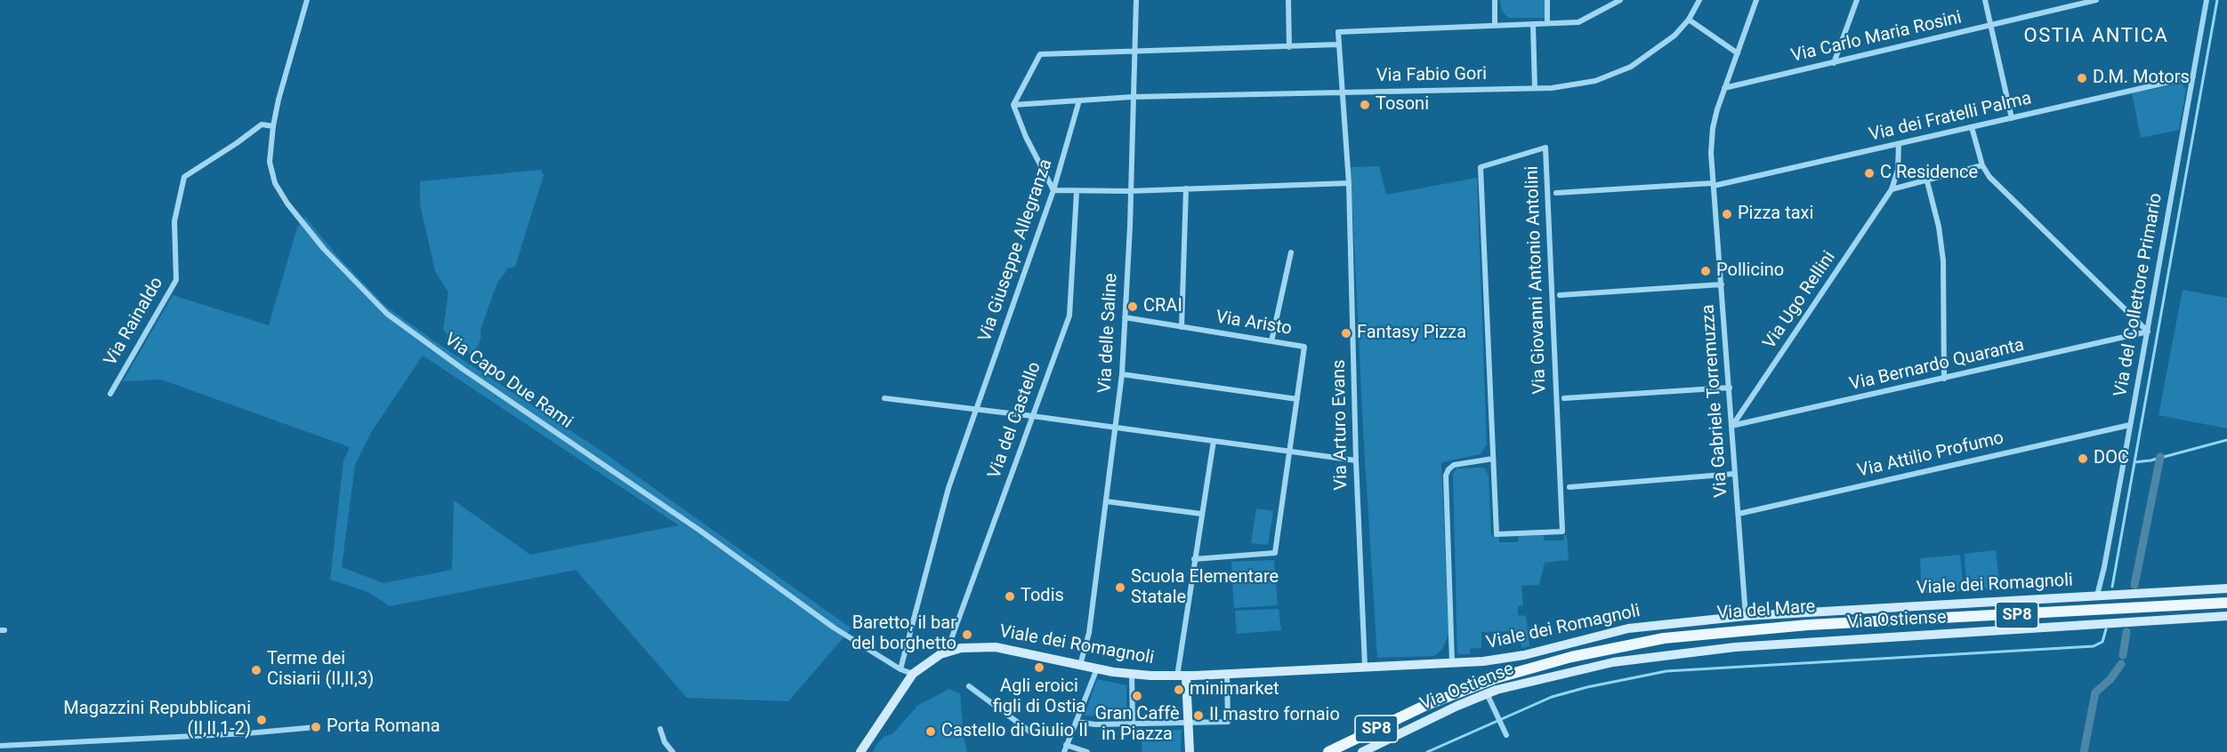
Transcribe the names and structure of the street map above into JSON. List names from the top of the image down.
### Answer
{
  "streets": {
    "main road": [
      "Viale dei Romagnoli",
      "Via del Mare",
      "SP8",
      "Via Ostiense"
    ],
    "street": [
      "Via Carlo Maria Rosini",
      "Via Fabio Gori",
      "Via dei Fratelli Palma",
      "Via Giuseppe Allegranza",
      "Via Giovanni Antonio Antolini",
      "Via del Collettore Primario",
      "Via Ugo Rellini",
      "Via Rainaldo",
      "Via Aristo",
      "Via delle Saline",
      "Via Bernardo Quaranta",
      "Via Capo Due Rami",
      "Via Gabriele Torremuzza",
      "Via del Castello",
      "Via Arturo Evans",
      "Via Attilio Profumo"
    ]
  },
  "crossings": [
    ["Via Carlo Maria Rosini", "Via Gabriele Torremuzza"],
    ["Via Fabio Gori", "Via Giuseppe Allegranza"],
    ["Via Fabio Gori", "Via delle Saline"],
    ["Via Fabio Gori", "Via Arturo Evans"],
    ["Via dei Fratelli Palma", "Via del Collettore Primario"],
    ["Via dei Fratelli Palma", "Via Gabriele Torremuzza"],
    ["Via Giuseppe Allegranza", "Via Capo Due Rami"],
    ["Via del Collettore Primario", "Via Bernardo Quaranta"],
    ["Via del Collettore Primario", "Via Attilio Profumo"],
    ["Via del Collettore Primario", "Viale dei Romagnoli"],
    ["Via Ugo Rellini", "Via Bernardo Quaranta"],
    ["Via Ugo Rellini", "Via Gabriele Torremuzza"],
    ["Via Rainaldo", "Via Capo Due Rami"],
    ["Via Aristo", "Via delle Saline"],
    ["Via delle Saline", "Viale dei Romagnoli"],
    ["Via Bernardo Quaranta", "Via Gabriele Torremuzza"],
    ["Via Capo Due Rami", "Viale dei Romagnoli"],
    ["Via Gabriele Torremuzza", "Via Attilio Profumo"],
    ["Via Gabriele Torremuzza", "Viale dei Romagnoli"],
    ["Via del Castello", "Viale dei Romagnoli"],
    ["Via Arturo Evans", "Viale dei Romagnoli"]
  ],
  "districts": ["OSTIA ANTICA"],
  "places": [
    "D.M. Motors",
    "Tosoni",
    "C Residence",
    "Pizza taxi",
    "Pollicino",
    "CRAI",
    "Fantasy Pizza",
    "DOC",
    "Scuola Elementare Statale",
    "Todis",
    "Baretto, il bar del borghetto",
    "Agli eroici figli di Ostia",
    "Terme dei Cisiarii (II,II,3)",
    "minimarket",
    "Gran Caffè in Piazza",
    "Il mastro fornaio",
    "Magazzini Repubblicani (II,II,1-2)",
    "Porta Romana",
    "Castello di Giulio II"
  ]
}
